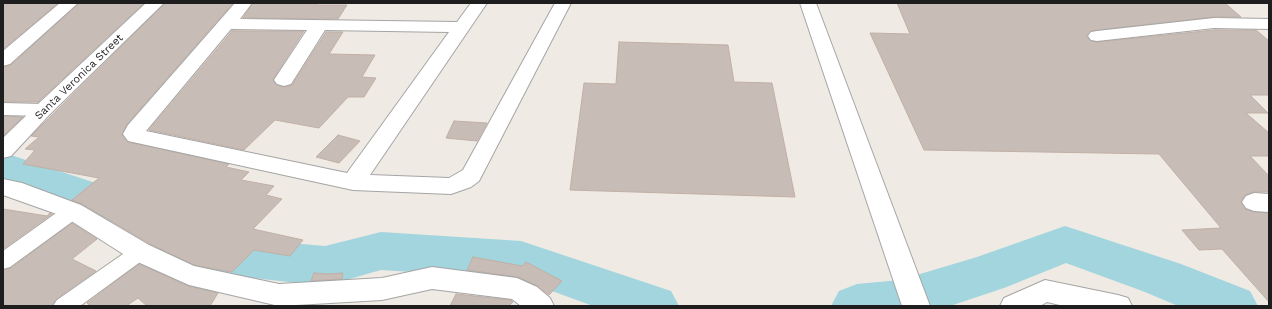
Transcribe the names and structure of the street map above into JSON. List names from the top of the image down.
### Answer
{
  "streets": {
    "street": ["Santa Veronica Street"]
  }
}
